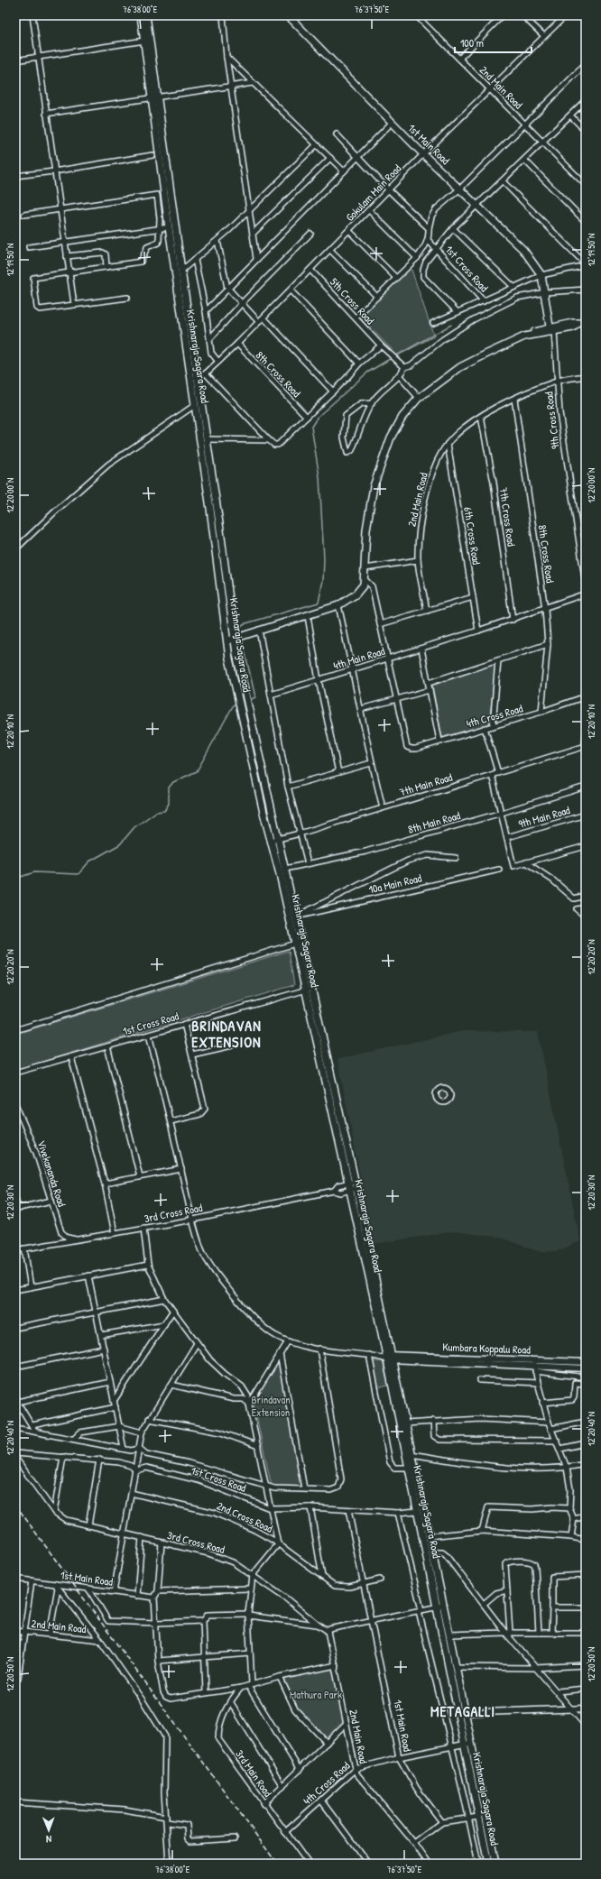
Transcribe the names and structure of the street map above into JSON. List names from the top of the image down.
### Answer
{
  "streets": {
    "main road": ["1st Main Road", "Krishnaraja Sagara Road"],
    "street": [
      "2nd Main Road",
      "Gokulam Main Road",
      "1st Cross Road",
      "5th Cross Road",
      "8th Cross Road",
      "9th Cross Road",
      "7th Cross Road",
      "6th Cross Road",
      "4th Main Road",
      "4th Cross Road",
      "7th Main Road",
      "9th Main Road",
      "8th Main Road",
      "10a Main Road",
      "Vivekananda Road",
      "3rd Cross Road",
      "Kumbara Koppalu Road",
      "2nd Cross Road",
      "3rd Main Road"
    ]
  },
  "crossings": [
    ["2nd Main Road", "Gokulam Main Road"],
    ["2nd Main Road", "8th Cross Road"],
    ["2nd Main Road", "9th Cross Road"],
    ["2nd Main Road", "7th Cross Road"],
    ["2nd Main Road", "6th Cross Road"],
    ["2nd Main Road", "4th Cross Road"],
    ["2nd Main Road", "3rd Cross Road"],
    ["1st Main Road", "Gokulam Main Road"],
    ["1st Main Road", "1st Cross Road"],
    ["1st Main Road", "9th Cross Road"],
    ["1st Main Road", "4th Cross Road"],
    ["1st Main Road", "2nd Cross Road"],
    ["Gokulam Main Road", "5th Cross Road"],
    ["Gokulam Main Road", "Krishnaraja Sagara Road"],
    ["Gokulam Main Road", "8th Cross Road"],
    ["1st Cross Road", "Krishnaraja Sagara Road"],
    ["Krishnaraja Sagara Road", "4th Cross Road"],
    ["Krishnaraja Sagara Road", "7th Main Road"],
    ["Krishnaraja Sagara Road", "8th Main Road"],
    ["Krishnaraja Sagara Road", "10a Main Road"],
    ["Krishnaraja Sagara Road", "3rd Cross Road"],
    ["Krishnaraja Sagara Road", "Kumbara Koppalu Road"],
    ["8th Cross Road", "4th Main Road"],
    ["8th Cross Road", "4th Cross Road"],
    ["7th Cross Road", "4th Main Road"],
    ["6th Cross Road", "4th Main Road"],
    ["4th Cross Road", "3rd Main Road"],
    ["Vivekananda Road", "3rd Cross Road"]
  ],
  "districts": ["BRINDAVAN EXTENSION", "METAGALLI"],
  "parks": ["Brindavan Extension", "Mathura Park"],
  "scale_bar": "100 m",
  "north": "bottom",
  "coordinates": [
    "76°38'00\"E",
    "76°37'50\"E",
    "12°19'50\"N",
    "12°20'00\"N",
    "12°20'10\"N",
    "12°20'20\"N",
    "12°20'30\"N",
    "12°20'40\"N",
    "12°20'50\"N"
  ]
}
